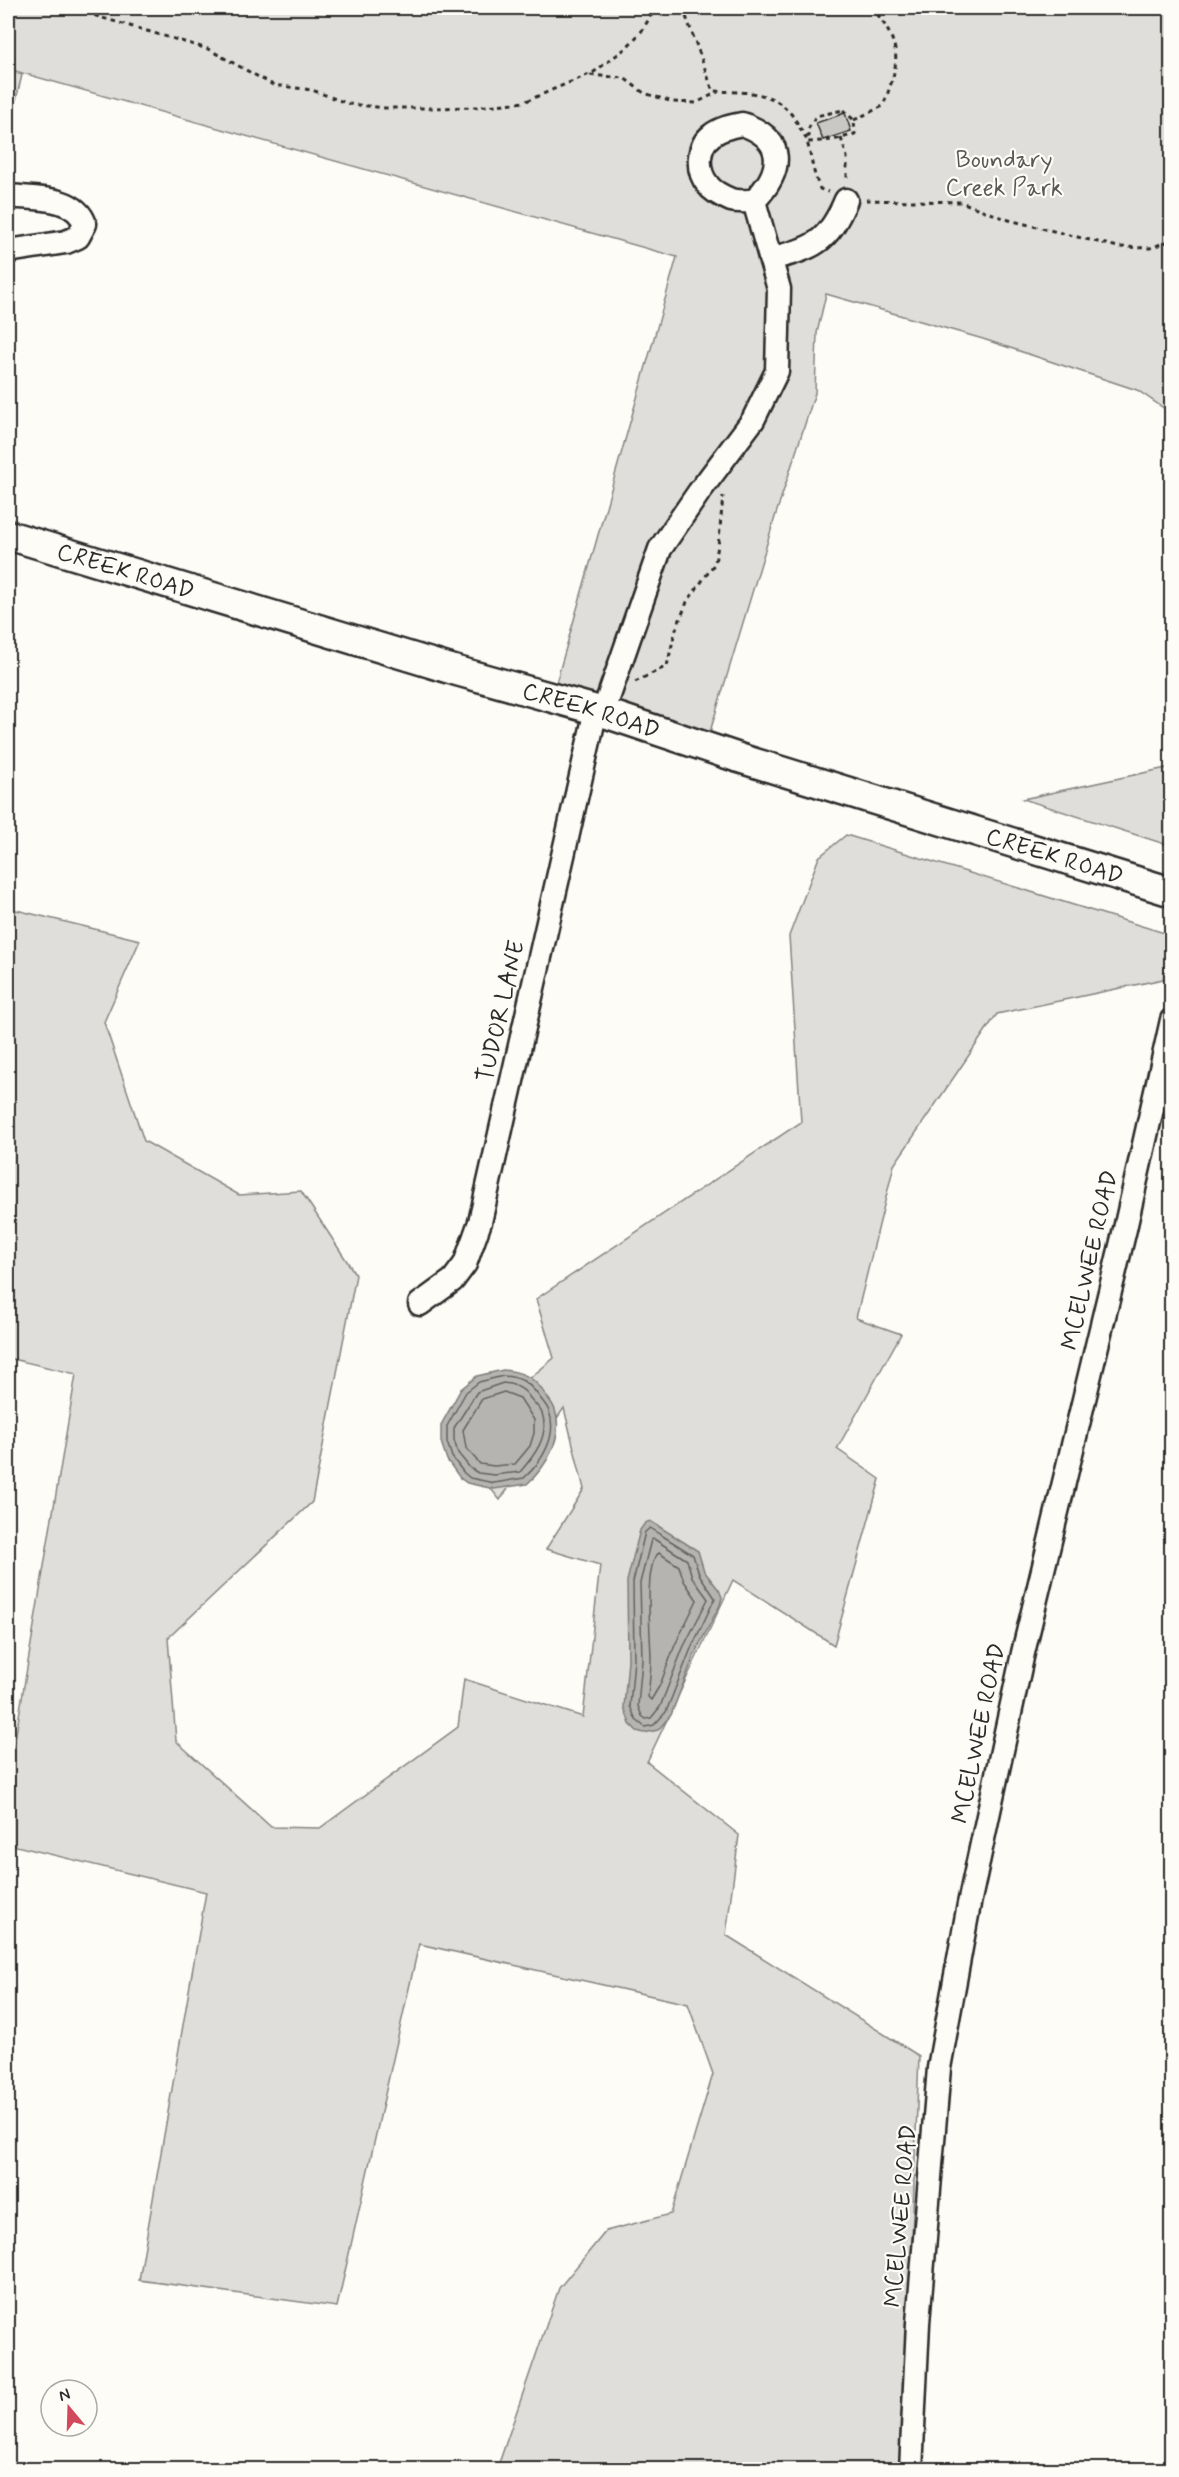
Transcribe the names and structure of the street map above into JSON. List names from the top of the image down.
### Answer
{
  "streets": {
    "main road": ["CREEK ROAD"],
    "street": ["TUDOR LANE", "MCELWEE ROAD"]
  },
  "crossings": [
    ["CREEK ROAD", "TUDOR LANE"]
  ],
  "parks": ["Boundary Creek Park"],
  "north": "top"
}
